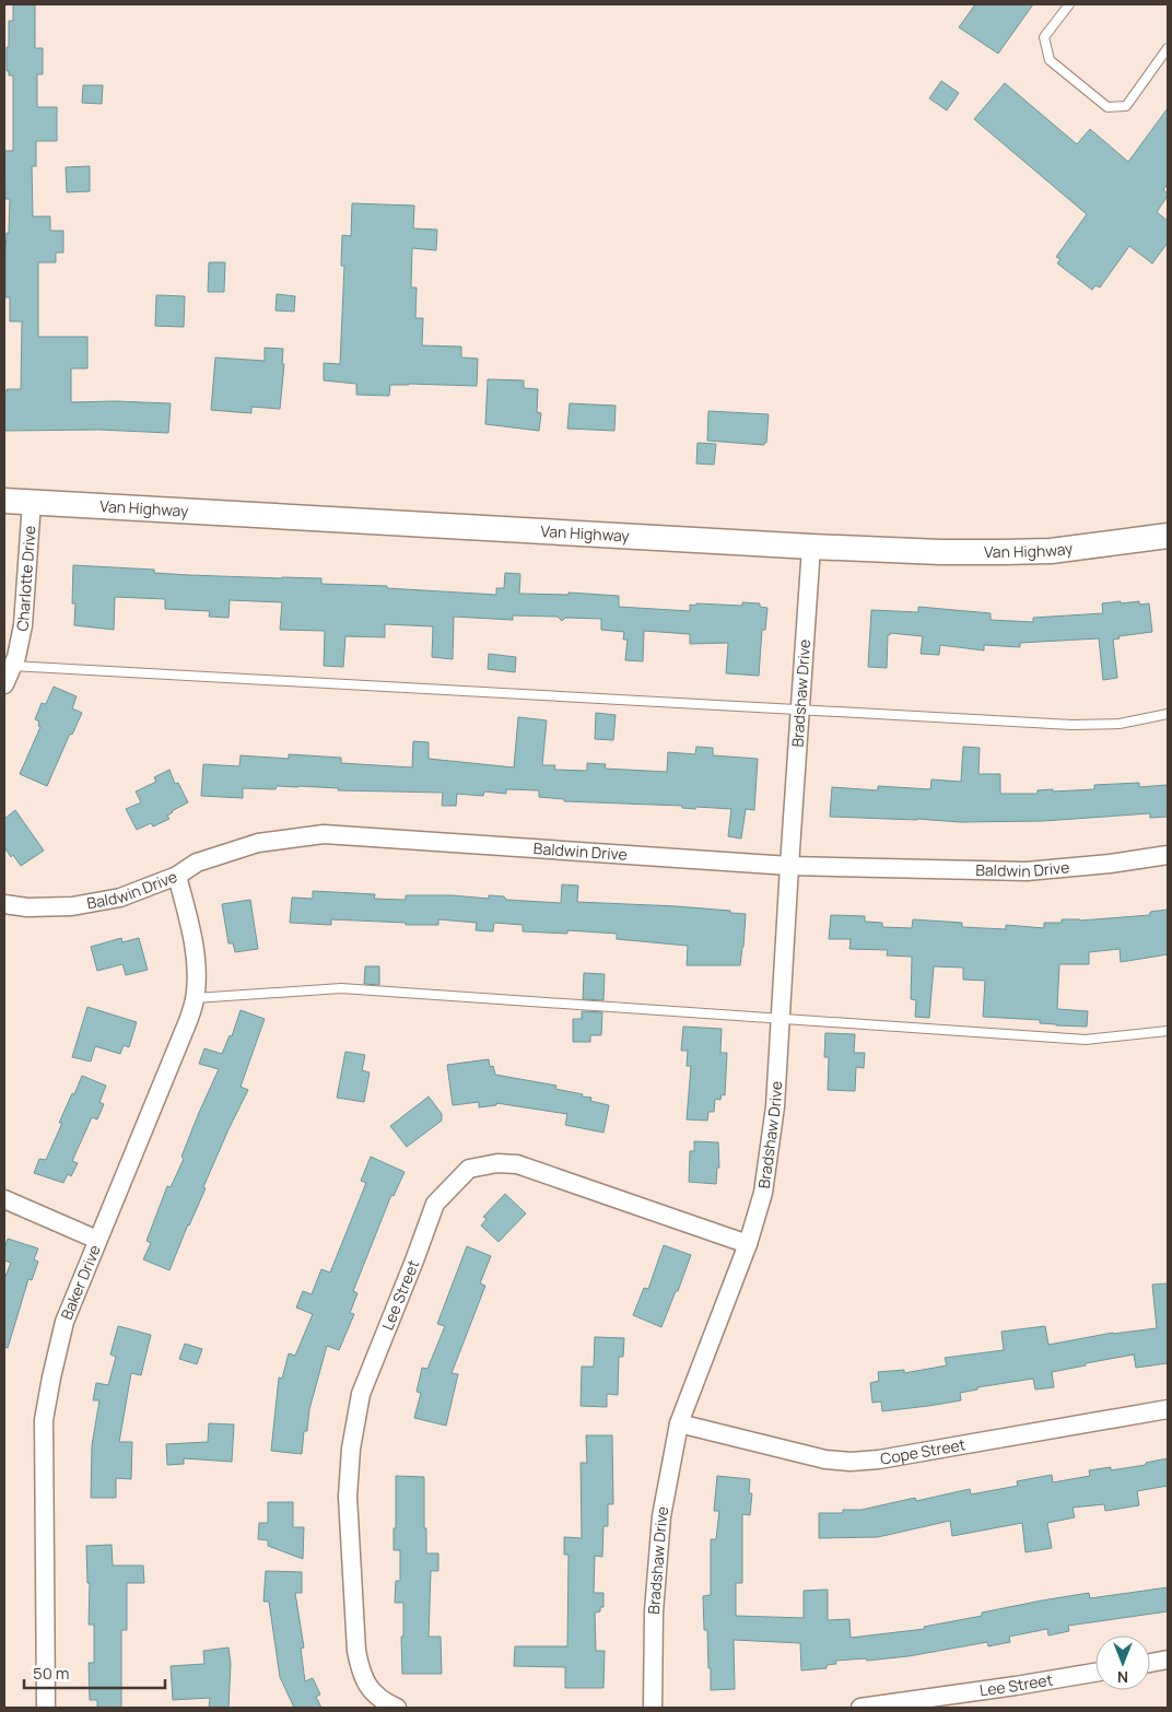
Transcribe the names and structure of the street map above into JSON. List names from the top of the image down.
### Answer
{
  "streets": {
    "main road": ["Van Highway"],
    "street": [
      "Charlotte Drive",
      "Bradshaw Drive",
      "Baldwin Drive",
      "Baker Drive",
      "Lee Street",
      "Cope Street"
    ]
  },
  "crossings": [
    ["Van Highway", "Charlotte Drive"],
    ["Van Highway", "Bradshaw Drive"],
    ["Bradshaw Drive", "Baldwin Drive"],
    ["Bradshaw Drive", "Lee Street"],
    ["Bradshaw Drive", "Cope Street"],
    ["Baldwin Drive", "Baker Drive"]
  ],
  "scale_bar": "50 m",
  "north": "bottom"
}
